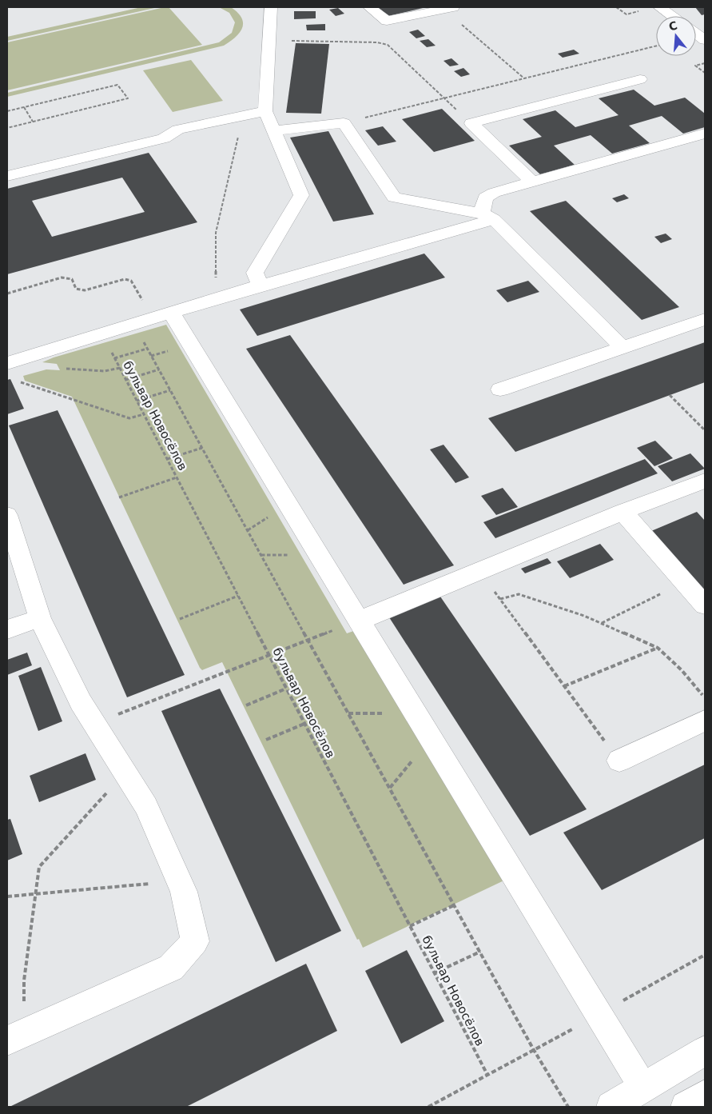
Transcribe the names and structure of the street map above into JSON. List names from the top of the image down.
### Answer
{
  "streets": {
    "path": ["бульвар Новосёлов"]
  },
  "north": "top"
}
